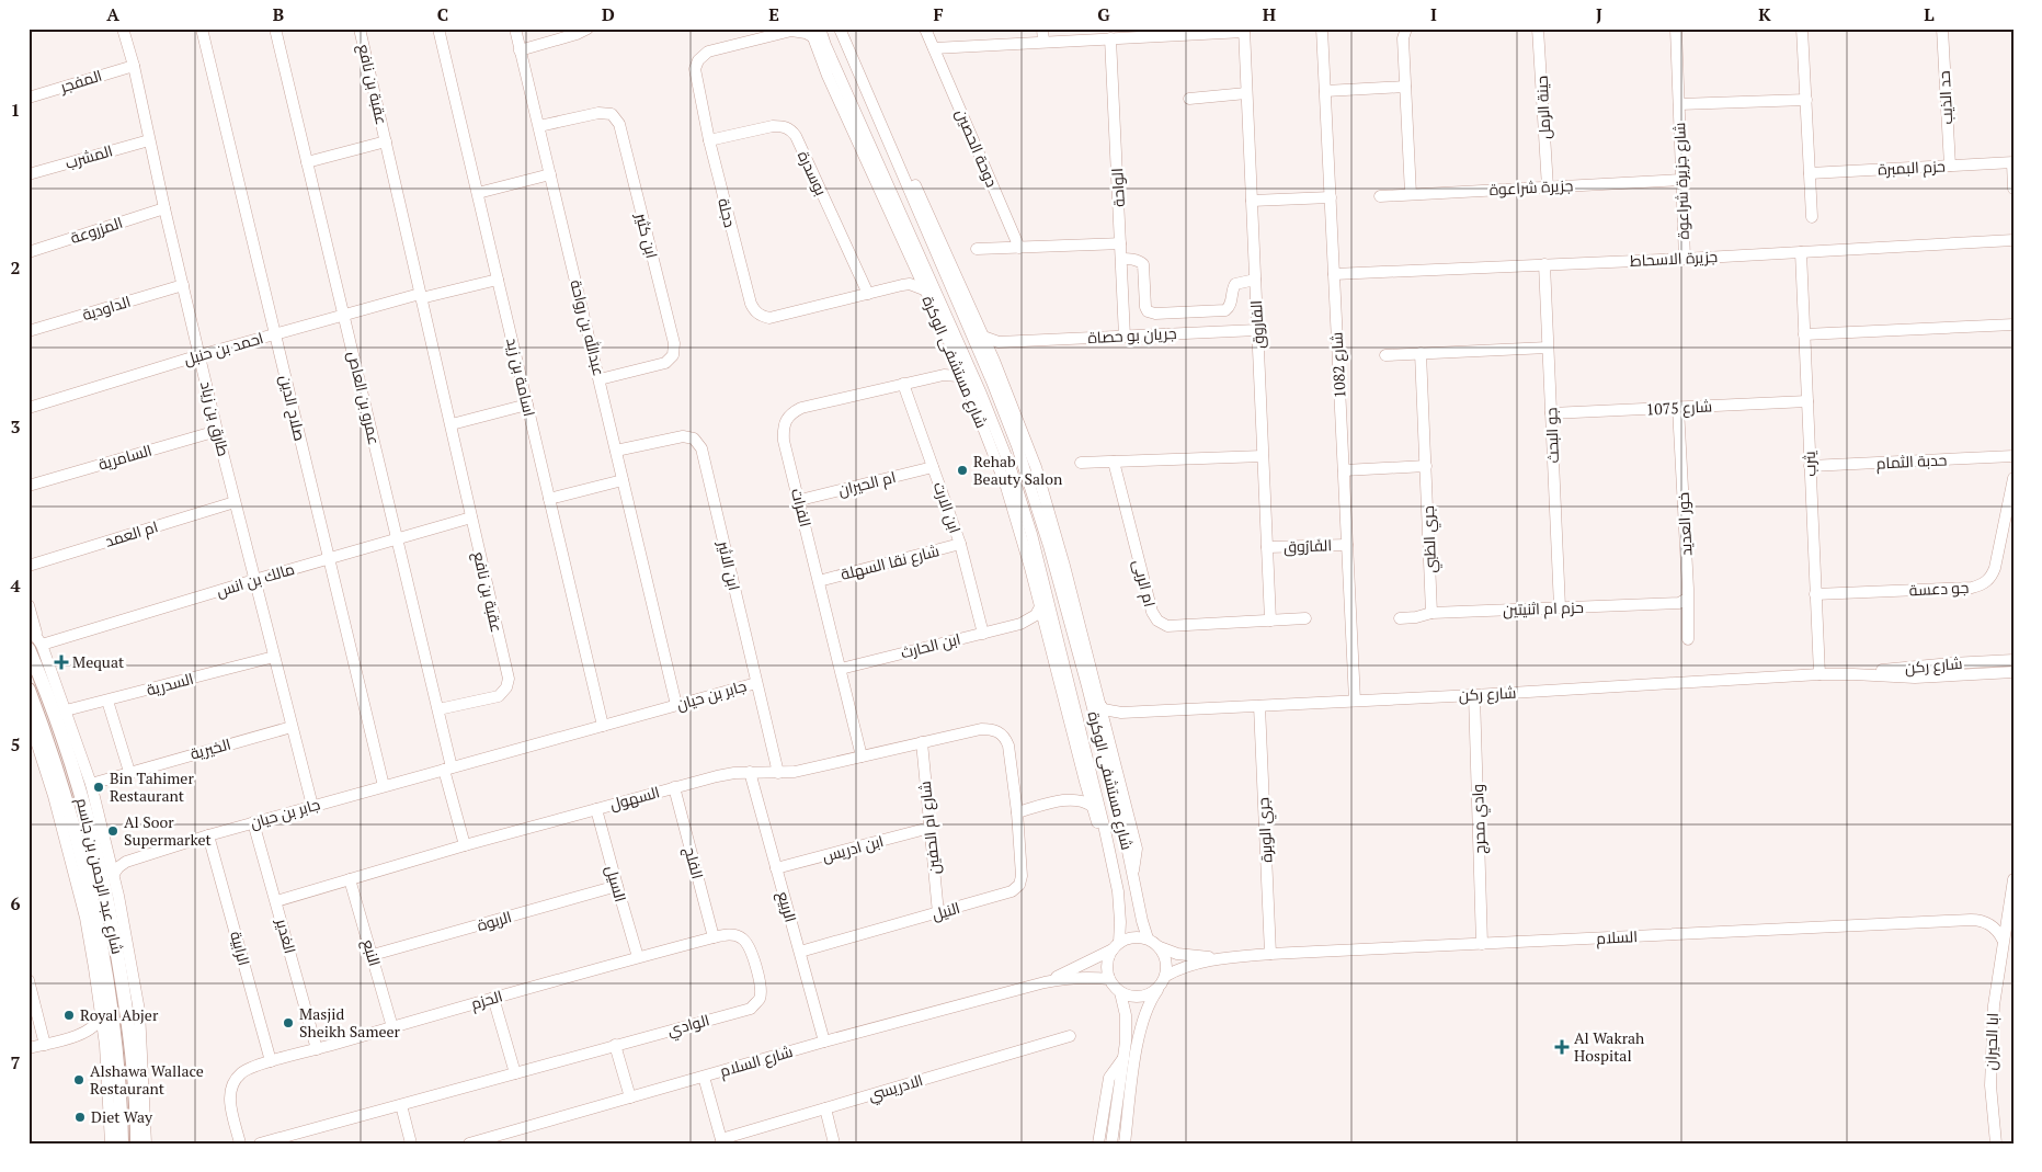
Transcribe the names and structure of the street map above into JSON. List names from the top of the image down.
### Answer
{
  "streets": {
    "main road": ["شارع عبد الرحمن بن جاسم"],
    "street": [
      "المفجر",
      "عقبة بن نافع",
      "حد الذيب",
      "حينة الرمل",
      "دوحة الحصين",
      "المشرب",
      "حزم البمبرة",
      "بوسدرة",
      "شارع جزيرة شراعوة",
      "الواحة",
      "جزيرة شراعوة",
      "دجلة",
      "المزروعة",
      "ابن كثير",
      "جزيرة الاسحاط",
      "الداودية",
      "الفاروق",
      "عبدالله بن رواحة",
      "جريان بو حصاة",
      "احمد بن حنبل",
      "شارع مستشفى الوكرة",
      "شارع 1082",
      "اسامة بن زيد",
      "عمرو بن العاص",
      "صلاح الدين",
      "شارع 1075",
      "طارق بن زياد",
      "جو البحث",
      "السامرية",
      "حدبة الثمام",
      "يثرب",
      "ام الحيران",
      "الفرات",
      "ابن الارت",
      "خور العديد",
      "ام العمد",
      "جري الظبي",
      "الفَارُوق",
      "شارع نقا السهلة",
      "ابن الاثير",
      "مالك بن انس",
      "ام الربى",
      "جو دعسة",
      "حزم ام اثنيتين",
      "ابن الحارث",
      "شارع ركن",
      "السدرية",
      "جابر بن حيان",
      "الخيرية",
      "السهول",
      "وادي محرج",
      "شارع ام الحفين",
      "جري الوبرة",
      "ابن ادريس",
      "الفلج",
      "السيل",
      "الربيع",
      "النيل",
      "الربوة",
      "الغدير",
      "السلام",
      "الرابية",
      "النبع",
      "الحزم",
      "الوادي",
      "ابا الحيران",
      "شارع السلام",
      "الادريسي"
    ]
  },
  "crossings": [
    ["المفجر", "طارق بن زياد"],
    ["عقبة بن نافع", "احمد بن حنبل"],
    ["عقبة بن نافع", "عمرو بن العاص"],
    ["عقبة بن نافع", "مالك بن انس"],
    ["حد الذيب", "حزم البمبرة"],
    ["حينة الرمل", "جزيرة شراعوة"],
    ["المشرب", "طارق بن زياد"],
    ["بوسدرة", "دجلة"],
    ["شارع جزيرة شراعوة", "جزيرة شراعوة"],
    ["شارع جزيرة شراعوة", "جزيرة الاسحاط"],
    ["الواحة", "جريان بو حصاة"],
    ["دجلة", "شارع مستشفى الوكرة"],
    ["المزروعة", "طارق بن زياد"],
    ["ابن كثير", "عبدالله بن رواحة"],
    ["جزيرة الاسحاط", "شارع 1082"],
    ["جزيرة الاسحاط", "جو البحث"],
    ["جزيرة الاسحاط", "يثرب"],
    ["الداودية", "طارق بن زياد"],
    ["الفاروق", "جريان بو حصاة"],
    ["الفاروق", "الفَارُوق"],
    ["الفاروق", "ام الربى"],
    ["عبدالله بن رواحة", "ابن الاثير"],
    ["عبدالله بن رواحة", "جابر بن حيان"],
    ["جريان بو حصاة", "شارع مستشفى الوكرة"],
    ["احمد بن حنبل", "اسامة بن زيد"],
    ["احمد بن حنبل", "عمرو بن العاص"],
    ["احمد بن حنبل", "صلاح الدين"],
    ["احمد بن حنبل", "طارق بن زياد"],
    ["شارع مستشفى الوكرة", "الفرات"],
    ["شارع مستشفى الوكرة", "ابن الحارث"],
    ["شارع مستشفى الوكرة", "شارع ركن"],
    ["شارع مستشفى الوكرة", "السلام"],
    ["شارع مستشفى الوكرة", "شارع السلام"],
    ["شارع 1082", "الفَارُوق"],
    ["شارع 1082", "شارع ركن"],
    ["اسامة بن زيد", "جابر بن حيان"],
    ["عمرو بن العاص", "مالك بن انس"],
    ["عمرو بن العاص", "جابر بن حيان"],
    ["صلاح الدين", "مالك بن انس"],
    ["صلاح الدين", "جابر بن حيان"],
    ["شارع 1075", "جو البحث"],
    ["شارع 1075", "يثرب"],
    ["شارع 1075", "خور العديد"],
    ["طارق بن زياد", "السامرية"],
    ["طارق بن زياد", "ام العمد"],
    ["طارق بن زياد", "مالك بن انس"],
    ["طارق بن زياد", "السدرية"],
    ["طارق بن زياد", "جابر بن حيان"],
    ["طارق بن زياد", "الخيرية"],
    ["جو البحث", "حزم ام اثنيتين"],
    ["حدبة الثمام", "يثرب"],
    ["يثرب", "جو دعسة"],
    ["يثرب", "شارع ركن"],
    ["ام الحيران", "الفرات"],
    ["ام الحيران", "ابن الارت"],
    ["الفرات", "ابن الارت"],
    ["الفرات", "شارع نقا السهلة"],
    ["الفرات", "ابن الحارث"],
    ["الفرات", "السهول"],
    ["ابن الارت", "شارع نقا السهلة"],
    ["ابن الارت", "ابن الحارث"],
    ["خور العديد", "حزم ام اثنيتين"],
    ["جري الظبي", "حزم ام اثنيتين"],
    ["ابن الاثير", "جابر بن حيان"],
    ["ابن الاثير", "السهول"],
    ["مالك بن انس", "شارع عبد الرحمن بن جاسم"],
    ["شارع ركن", "وادي محرج"],
    ["شارع ركن", "جري الوبرة"],
    ["السدرية", "شارع عبد الرحمن بن جاسم"],
    ["جابر بن حيان", "شارع عبد الرحمن بن جاسم"],
    ["جابر بن حيان", "الغدير"],
    ["جابر بن حيان", "الرابية"],
    ["الخيرية", "شارع عبد الرحمن بن جاسم"],
    ["السهول", "شارع ام الحفين"],
    ["السهول", "الفلج"],
    ["السهول", "السيل"],
    ["السهول", "الربيع"],
    ["السهول", "النيل"],
    ["السهول", "الغدير"],
    ["السهول", "النبع"],
    ["وادي محرج", "السلام"],
    ["شارع ام الحفين", "ابن ادريس"],
    ["شارع ام الحفين", "النيل"],
    ["جري الوبرة", "السلام"],
    ["ابن ادريس", "الربيع"],
    ["الفلج", "الحزم"],
    ["السيل", "الربوة"],
    ["السيل", "الحزم"],
    ["الربيع", "النيل"],
    ["الربيع", "شارع السلام"],
    ["الربوة", "النبع"],
    ["الغدير", "الحزم"],
    ["السلام", "ابا الحيران"],
    ["السلام", "شارع السلام"],
    ["الرابية", "الحزم"],
    ["النبع", "الحزم"],
    ["الحزم", "الوادي"]
  ],
  "places": {
    "other": [
      "Rehab Beauty Salon",
      "Bin Tahimer Restaurant",
      "Al Soor Supermarket",
      "Royal Abjer",
      "Masjid Sheikh Sameer",
      "Alshawa Wallace Restaurant",
      "Diet Way"
    ],
    "health": ["Mequat", "Al Wakrah Hospital"]
  },
  "grid": {
    "columns": [
      "A",
      "B",
      "C",
      "D",
      "E",
      "F",
      "G",
      "H",
      "I",
      "J",
      "K",
      "L"
    ],
    "rows": [
      "1",
      "2",
      "3",
      "4",
      "5",
      "6",
      "7"
    ]
  }
}
